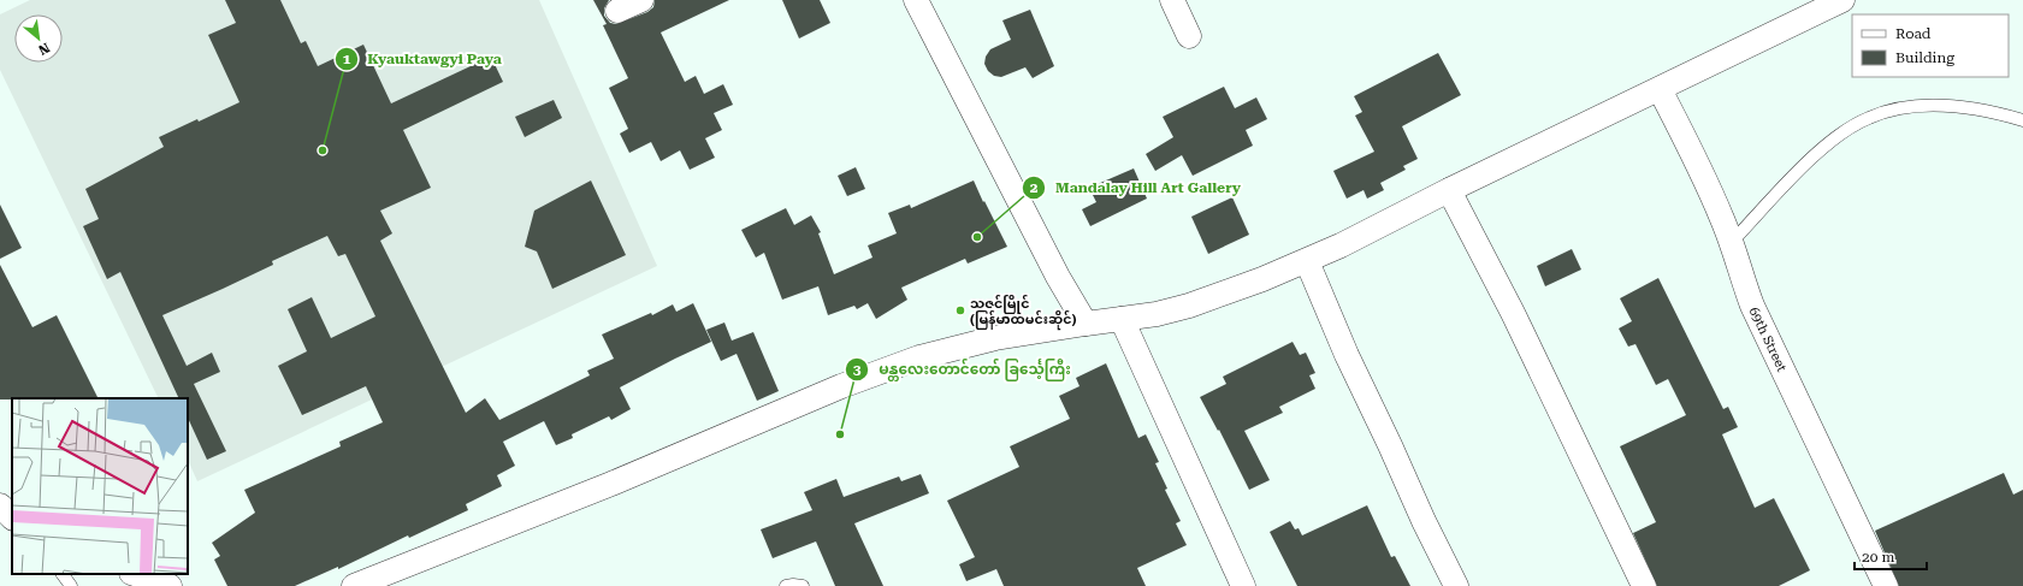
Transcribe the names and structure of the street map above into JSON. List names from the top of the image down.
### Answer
{
  "streets": {
    "street": ["69th Street"]
  },
  "places": [
    "Kyauktawgyi Paya",
    "Mandalay Hill Art Gallery",
    "သဇင်မြိုင် (မြန်မာထမင်းဆိုင်)",
    "မန္တလေးတောင်တော် ‌ခြင်္သေ့ကြီး"
  ],
  "legend": ["Road", "Building"],
  "scale_bar": "20 m",
  "north": "bottom right"
}
